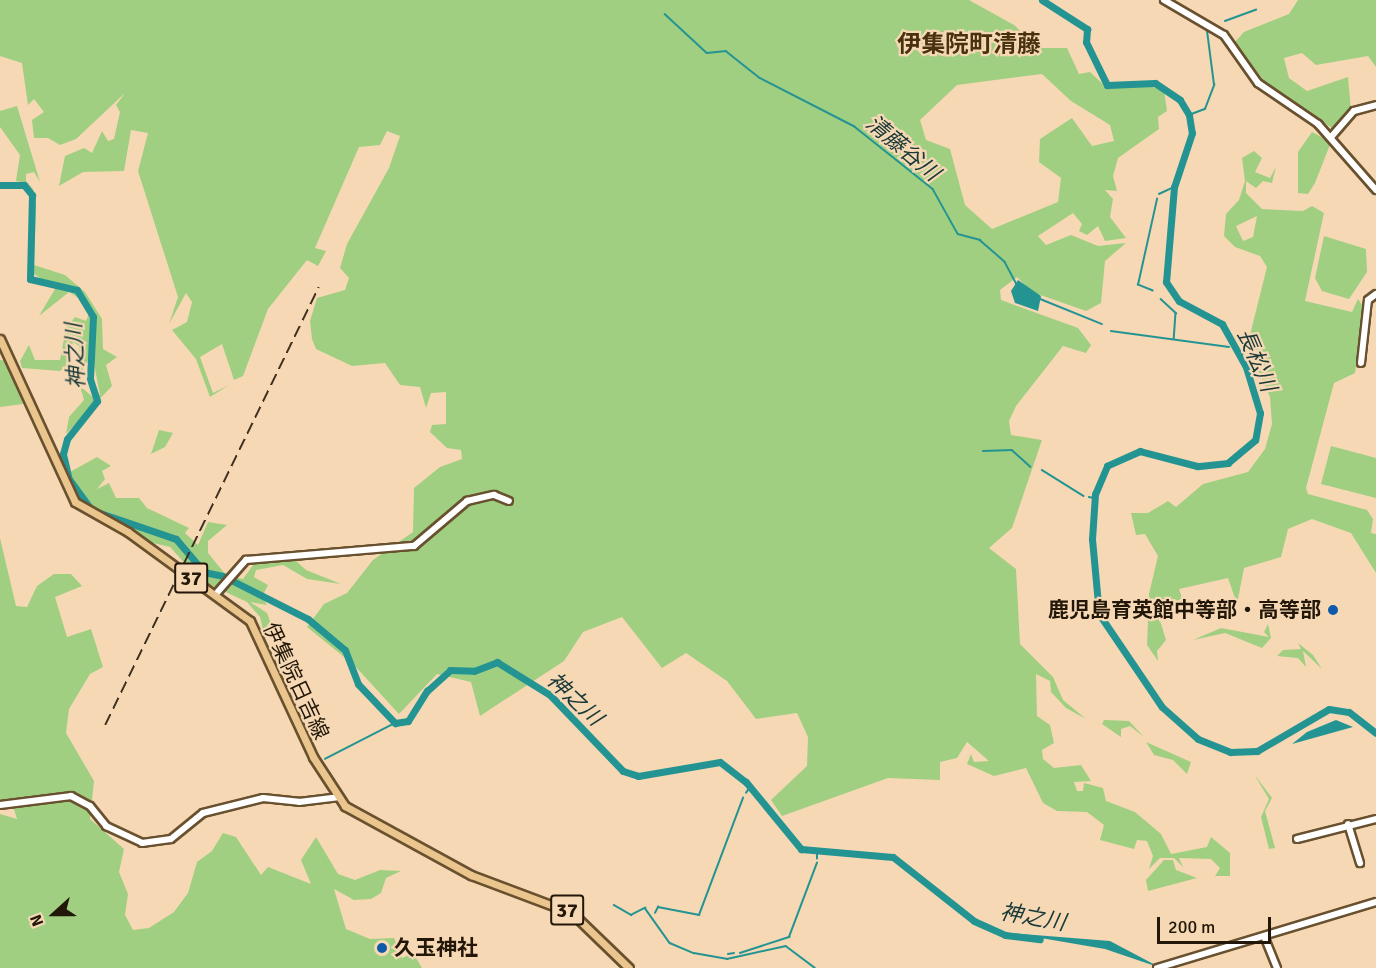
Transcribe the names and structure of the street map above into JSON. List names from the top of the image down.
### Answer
{
  "streets": {
    "main road": ["37", "伊集院日吉線"]
  },
  "districts": ["伊集院町清藤"],
  "water": ["清藤谷川", "神之川", "長松川"],
  "places": ["鹿児島育英館中等部・高等部", "久玉神社"],
  "scale_bar": "200 m",
  "north": "left"
}
